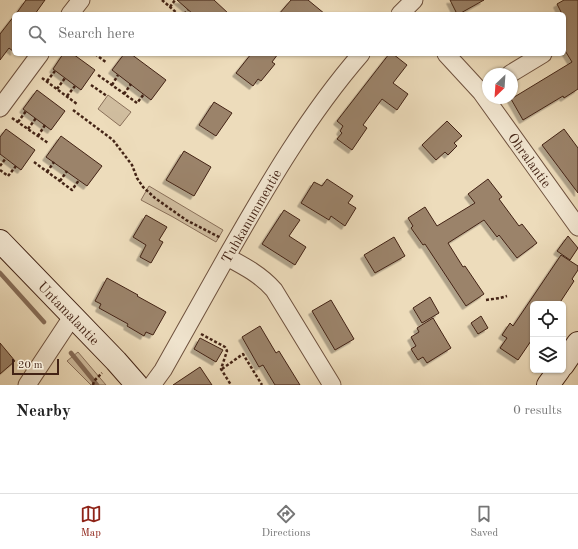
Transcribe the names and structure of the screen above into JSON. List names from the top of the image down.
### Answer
{
  "streets": {
    "street": ["Ohralantie", "Tuhkanummentie", "Untamalantie"]
  },
  "scale_bar": "20 m",
  "north": "bottom left",
  "page": {
    "search": "Search here",
    "scale": "20 m",
    "heading": ["Nearby", "0 results"],
    "nav": ["Map", "Directions", "Saved"]
  }
}
